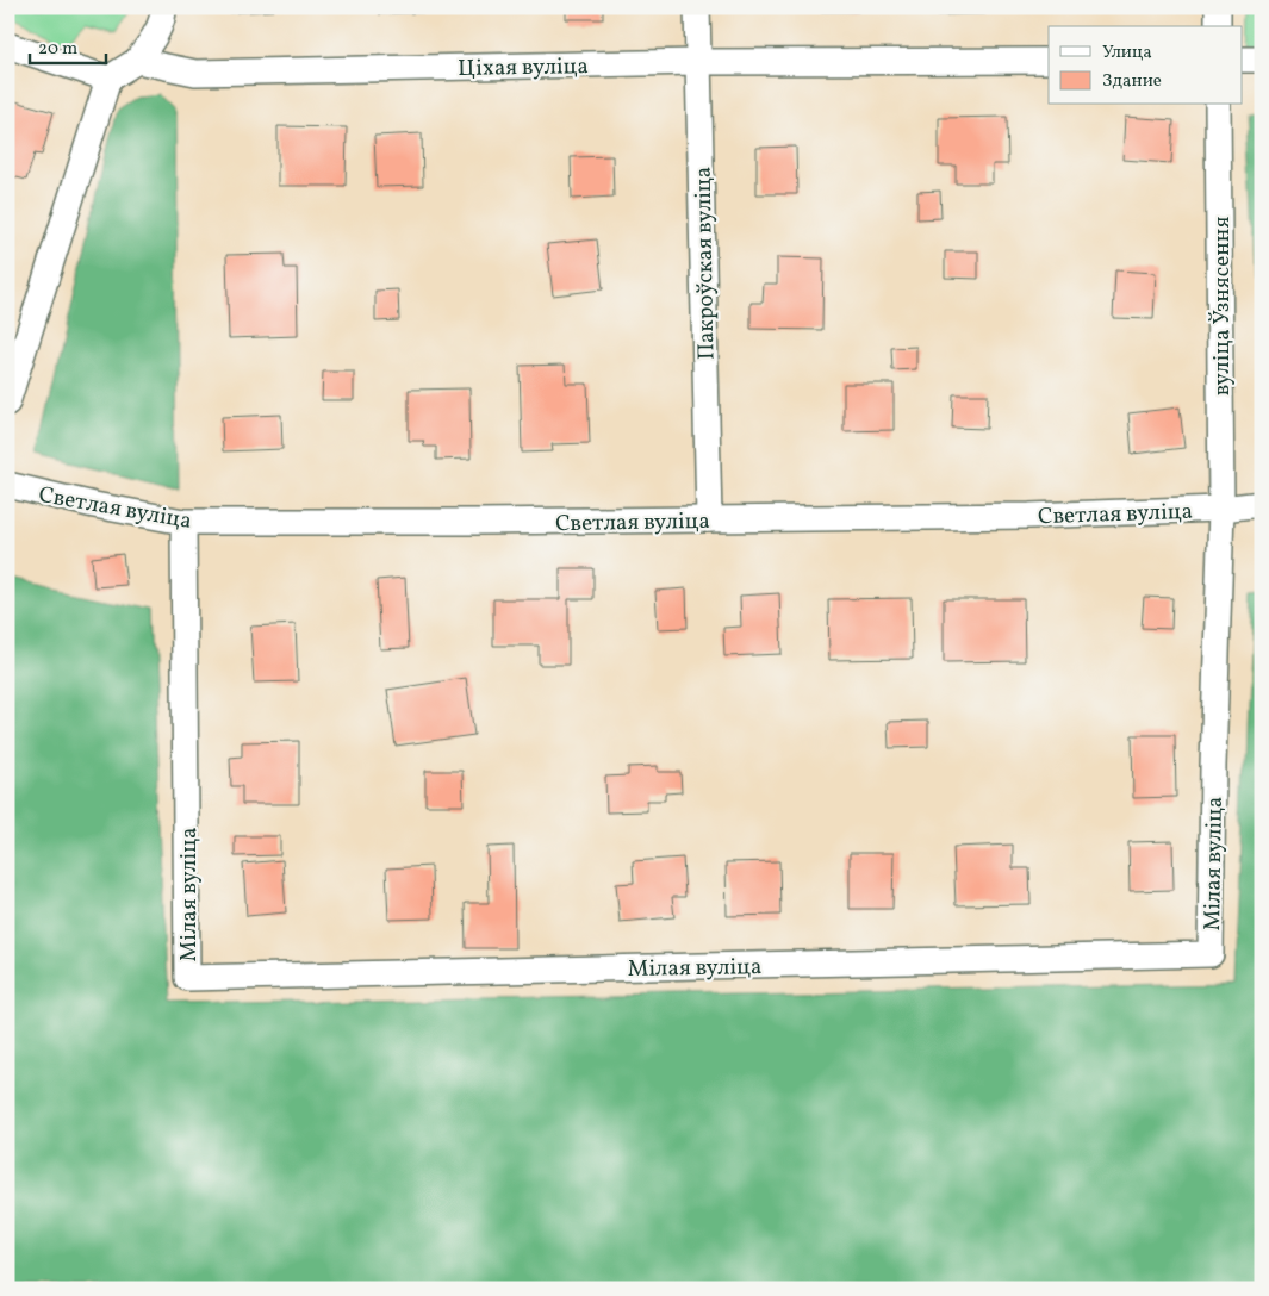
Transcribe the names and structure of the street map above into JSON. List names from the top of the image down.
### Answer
{
  "streets": {
    "street": [
      "Ціхая вуліца",
      "Пакроўская вуліца",
      "вуліца Ўзнясення",
      "Светлая вуліца",
      "Мілая вуліца"
    ]
  },
  "crossings": [
    ["Ціхая вуліца", "Пакроўская вуліца"],
    ["Пакроўская вуліца", "Светлая вуліца"],
    ["вуліца Ўзнясення", "Светлая вуліца"],
    ["вуліца Ўзнясення", "Мілая вуліца"],
    ["Светлая вуліца", "Мілая вуліца"]
  ],
  "legend": ["Улица", "Здание"],
  "scale_bar": "20 m"
}
